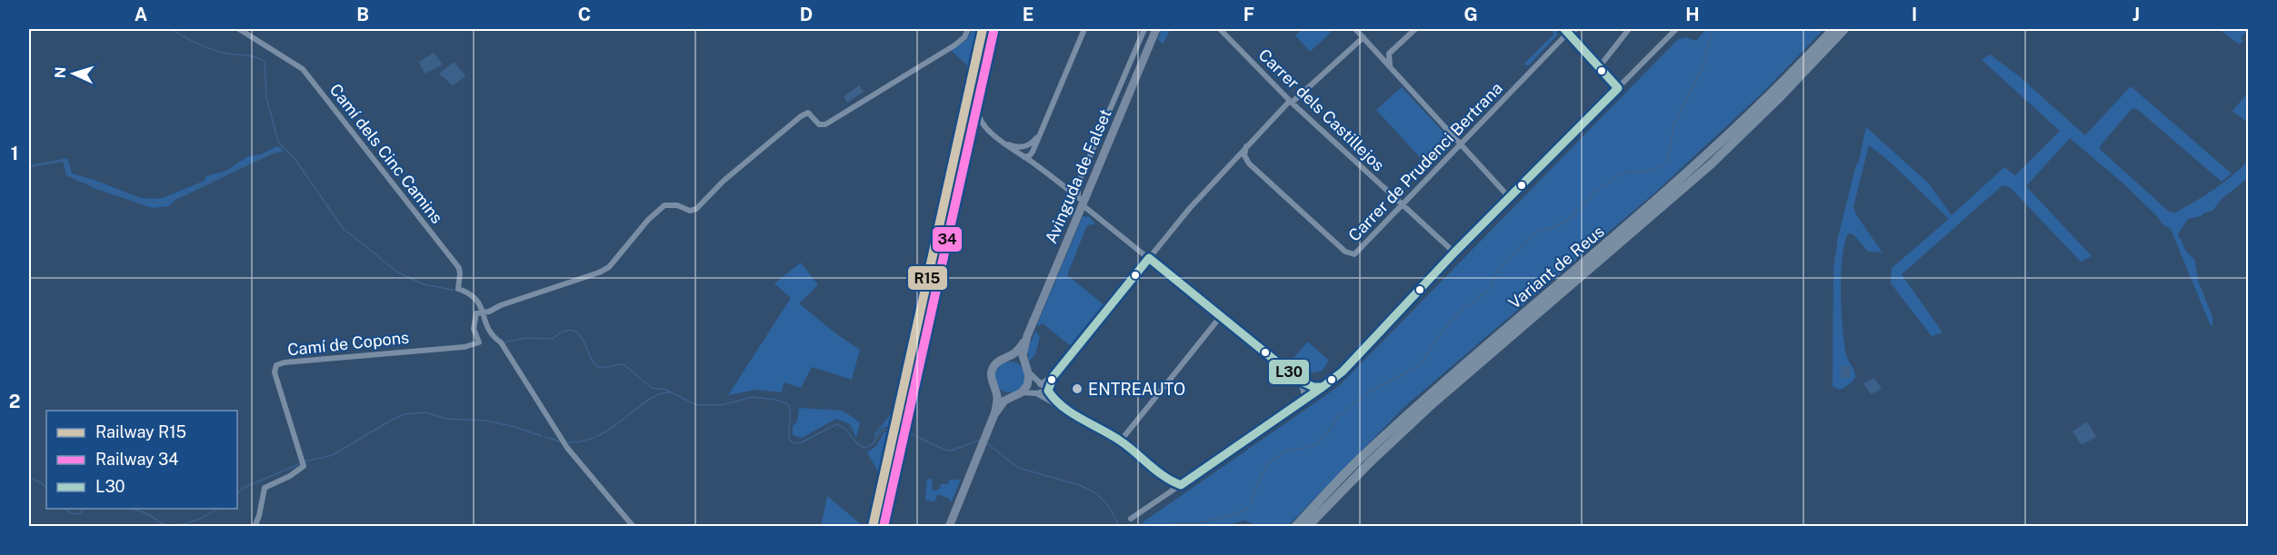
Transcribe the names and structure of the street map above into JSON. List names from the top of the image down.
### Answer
{
  "streets": {
    "highway": ["Variant de Reus"],
    "main road": ["Avinguda de Falset"],
    "street": [
      "Carrer dels Castillejos",
      "Camí dels Cinc Camins",
      "Carrer de Prudenci Bertrana",
      "Camí de Copons"
    ]
  },
  "crossings": [
    ["Carrer dels Castillejos", "Carrer de Prudenci Bertrana"],
    ["Camí dels Cinc Camins", "Camí de Copons"]
  ],
  "places": ["ENTREAUTO"],
  "lines": ["rail line R15", "transit line L30", "rail line 34"],
  "legend": ["Railway R15", "Railway 34", "L30"],
  "north": "left",
  "grid": {
    "columns": [
      "A",
      "B",
      "C",
      "D",
      "E",
      "F",
      "G",
      "H",
      "I",
      "J"
    ],
    "rows": ["1", "2"]
  }
}
